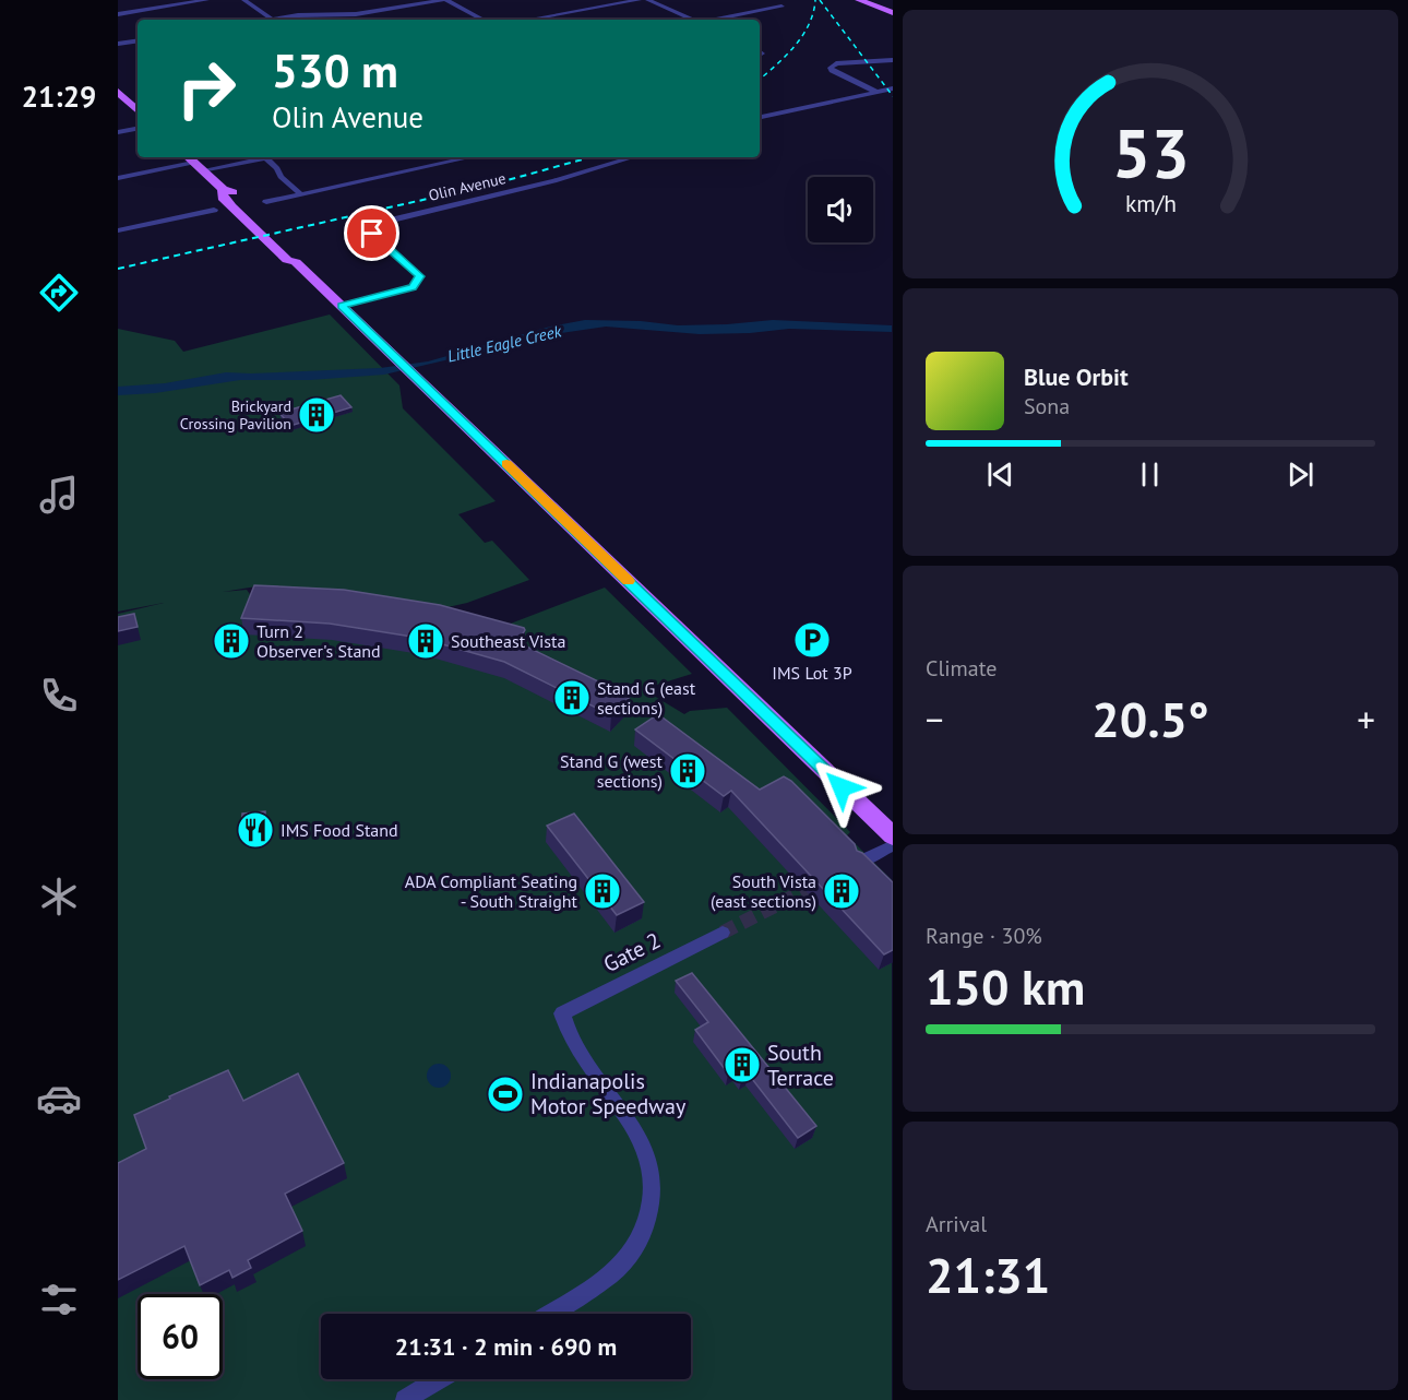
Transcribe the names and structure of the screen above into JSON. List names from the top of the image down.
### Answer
{
  "streets": {
    "street": ["Olin Avenue", "Gate 2"]
  },
  "water": ["Little Eagle Creek"],
  "places": {
    "building": [
      "Brickyard Crossing Pavilion",
      "Turn 2 Observer's Stand",
      "Southeast Vista",
      "Stand G (east sections)",
      "Stand G (west sections)",
      "ADA Compliant Seating - South Straight",
      "South Vista (east sections)",
      "South Terrace"
    ],
    "parking": ["IMS Lot 3P"],
    "restaurant": ["IMS Food Stand"],
    "sports": ["Indianapolis Motor Speedway"]
  },
  "page": {
    "tabs": "21:29",
    "turn": ["530 m", "Olin Avenue"],
    "song": ["Blue Orbit", "Sona"],
    "tile": [
      "Climate",
      ["Range · 30%", "150 km"],
      ["Arrival", "21:31"]
    ],
    "heat": ["−", "20.5°", "+"],
    "limit": "60",
    "trip": "21:31 · 2 min · 690 m",
    "gauge": ["53", "km/h"]
  }
}
